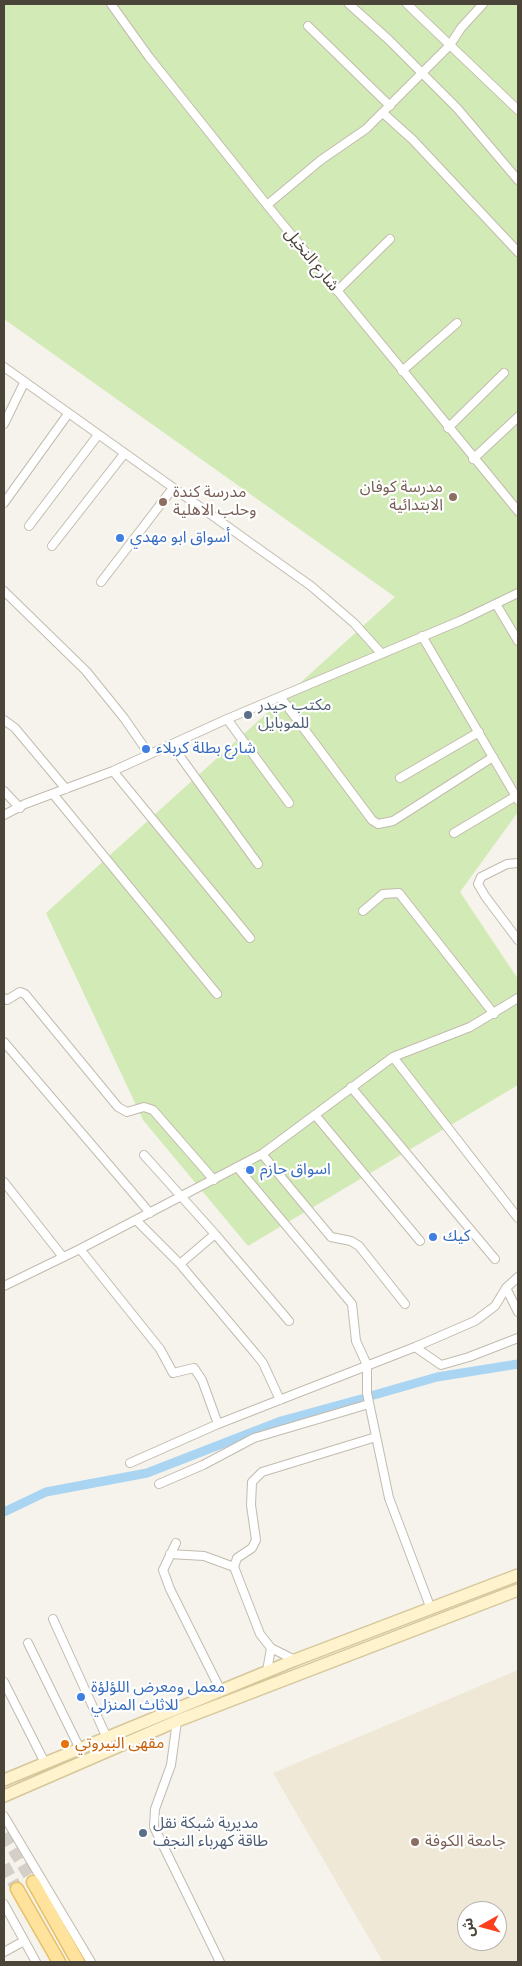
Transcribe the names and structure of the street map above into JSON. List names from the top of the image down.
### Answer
{
  "streets": {
    "street": ["شارع النخيل"]
  },
  "places": [
    "مدرسة كوفان الابتدائية",
    "مدرسة كندة وحلب الاهلية",
    "أسواق ابو مهدي",
    "مكتب حيدر للموبايل",
    "شارع بطلة كربلاء",
    "اسواق حازم",
    "كيك",
    "معمل ومعرض اللؤلؤة للاثاث المنزلي",
    "مقهى البيروتي",
    "مديرية شبكة نقل طاقة كهرباء النجف",
    "جامعة الكوفة"
  ],
  "north": "left"
}
